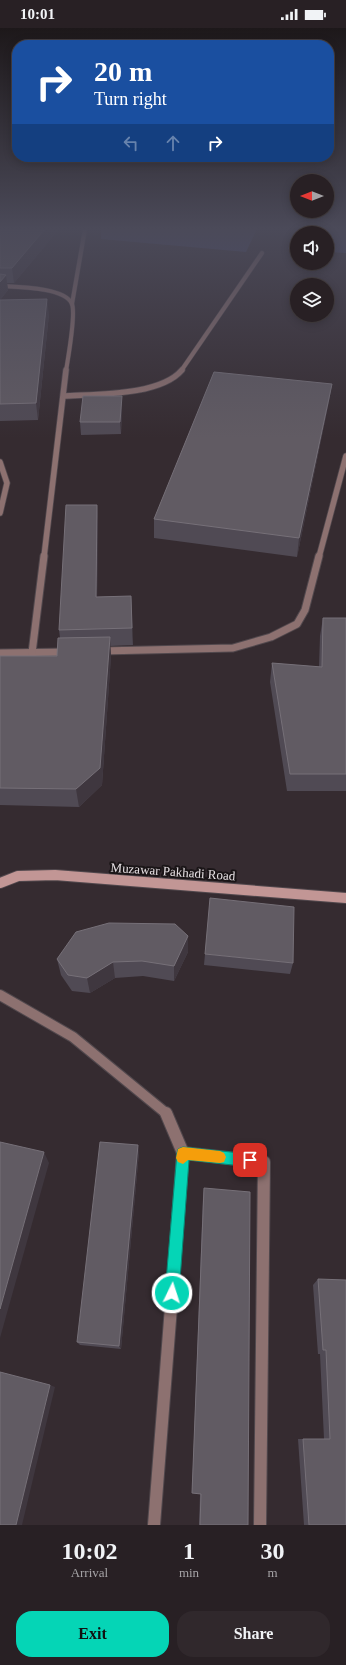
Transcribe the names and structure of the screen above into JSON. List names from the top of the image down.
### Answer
{
  "streets": {
    "street": ["Muzawar Pakhadi Road"]
  },
  "north": "left",
  "page": {
    "status": "10:01",
    "turn": ["20 m", "Turn right"],
    "eta": [
      "10:02",
      "Arrival",
      "1",
      "min",
      "30",
      "m"
    ],
    "buttons": ["Exit", "Share"]
  }
}
